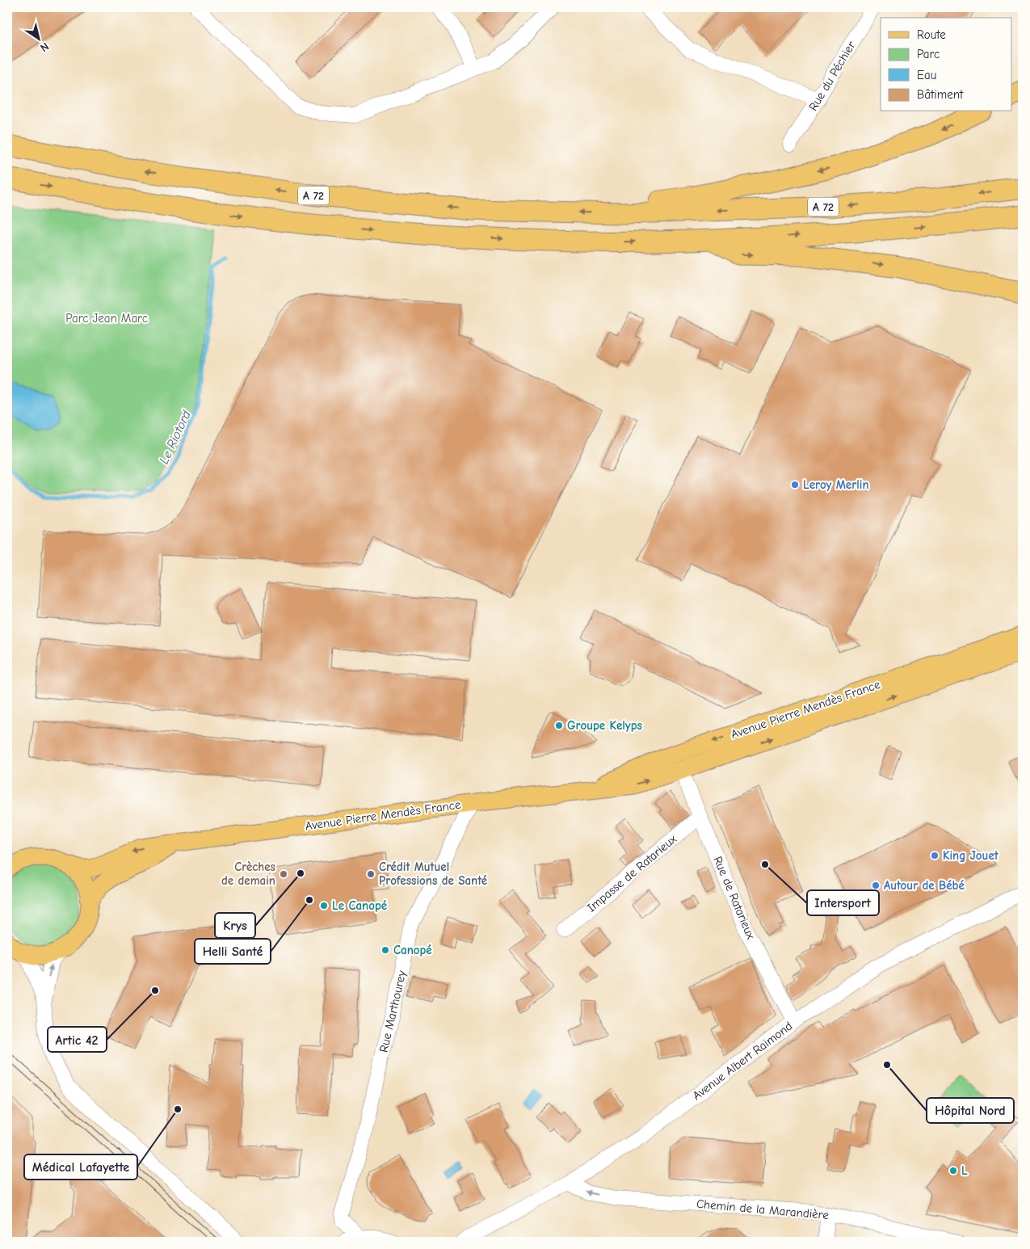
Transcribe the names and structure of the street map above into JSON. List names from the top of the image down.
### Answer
{
  "streets": {
    "highway": ["A 72"],
    "main road": ["Avenue Pierre Mendès France"],
    "street": [
      "Rue du Péchier",
      "Impasse de Ratarieux",
      "Rue de Ratarieux",
      "Rue Marthourey",
      "Avenue Albert Raimond",
      "Chemin de la Marandière"
    ]
  },
  "crossings": [
    ["Avenue Pierre Mendès France", "Rue de Ratarieux"],
    ["Avenue Pierre Mendès France", "Rue Marthourey"],
    ["Impasse de Ratarieux", "Rue de Ratarieux"],
    ["Rue de Ratarieux", "Avenue Albert Raimond"],
    ["Avenue Albert Raimond", "Chemin de la Marandière"]
  ],
  "one_way": ["Chemin de la Marandière"],
  "water": ["Le Riotord"],
  "parks": ["Parc Jean Marc"],
  "places": [
    "Leroy Merlin",
    "Groupe Kelyps",
    "King Jouet",
    "Intersport",
    "Krys",
    "Crèches de demain",
    "Crédit Mutuel Professions de Santé",
    "Autour de Bébé",
    "Helli Santé",
    "Le Canopé",
    "Canopé",
    "Artic 42",
    "Hôpital Nord",
    "Médical Lafayette",
    "L"
  ],
  "legend": [
    "Route",
    "Parc",
    "Eau",
    "Bâtiment"
  ],
  "north": "bottom right"
}
